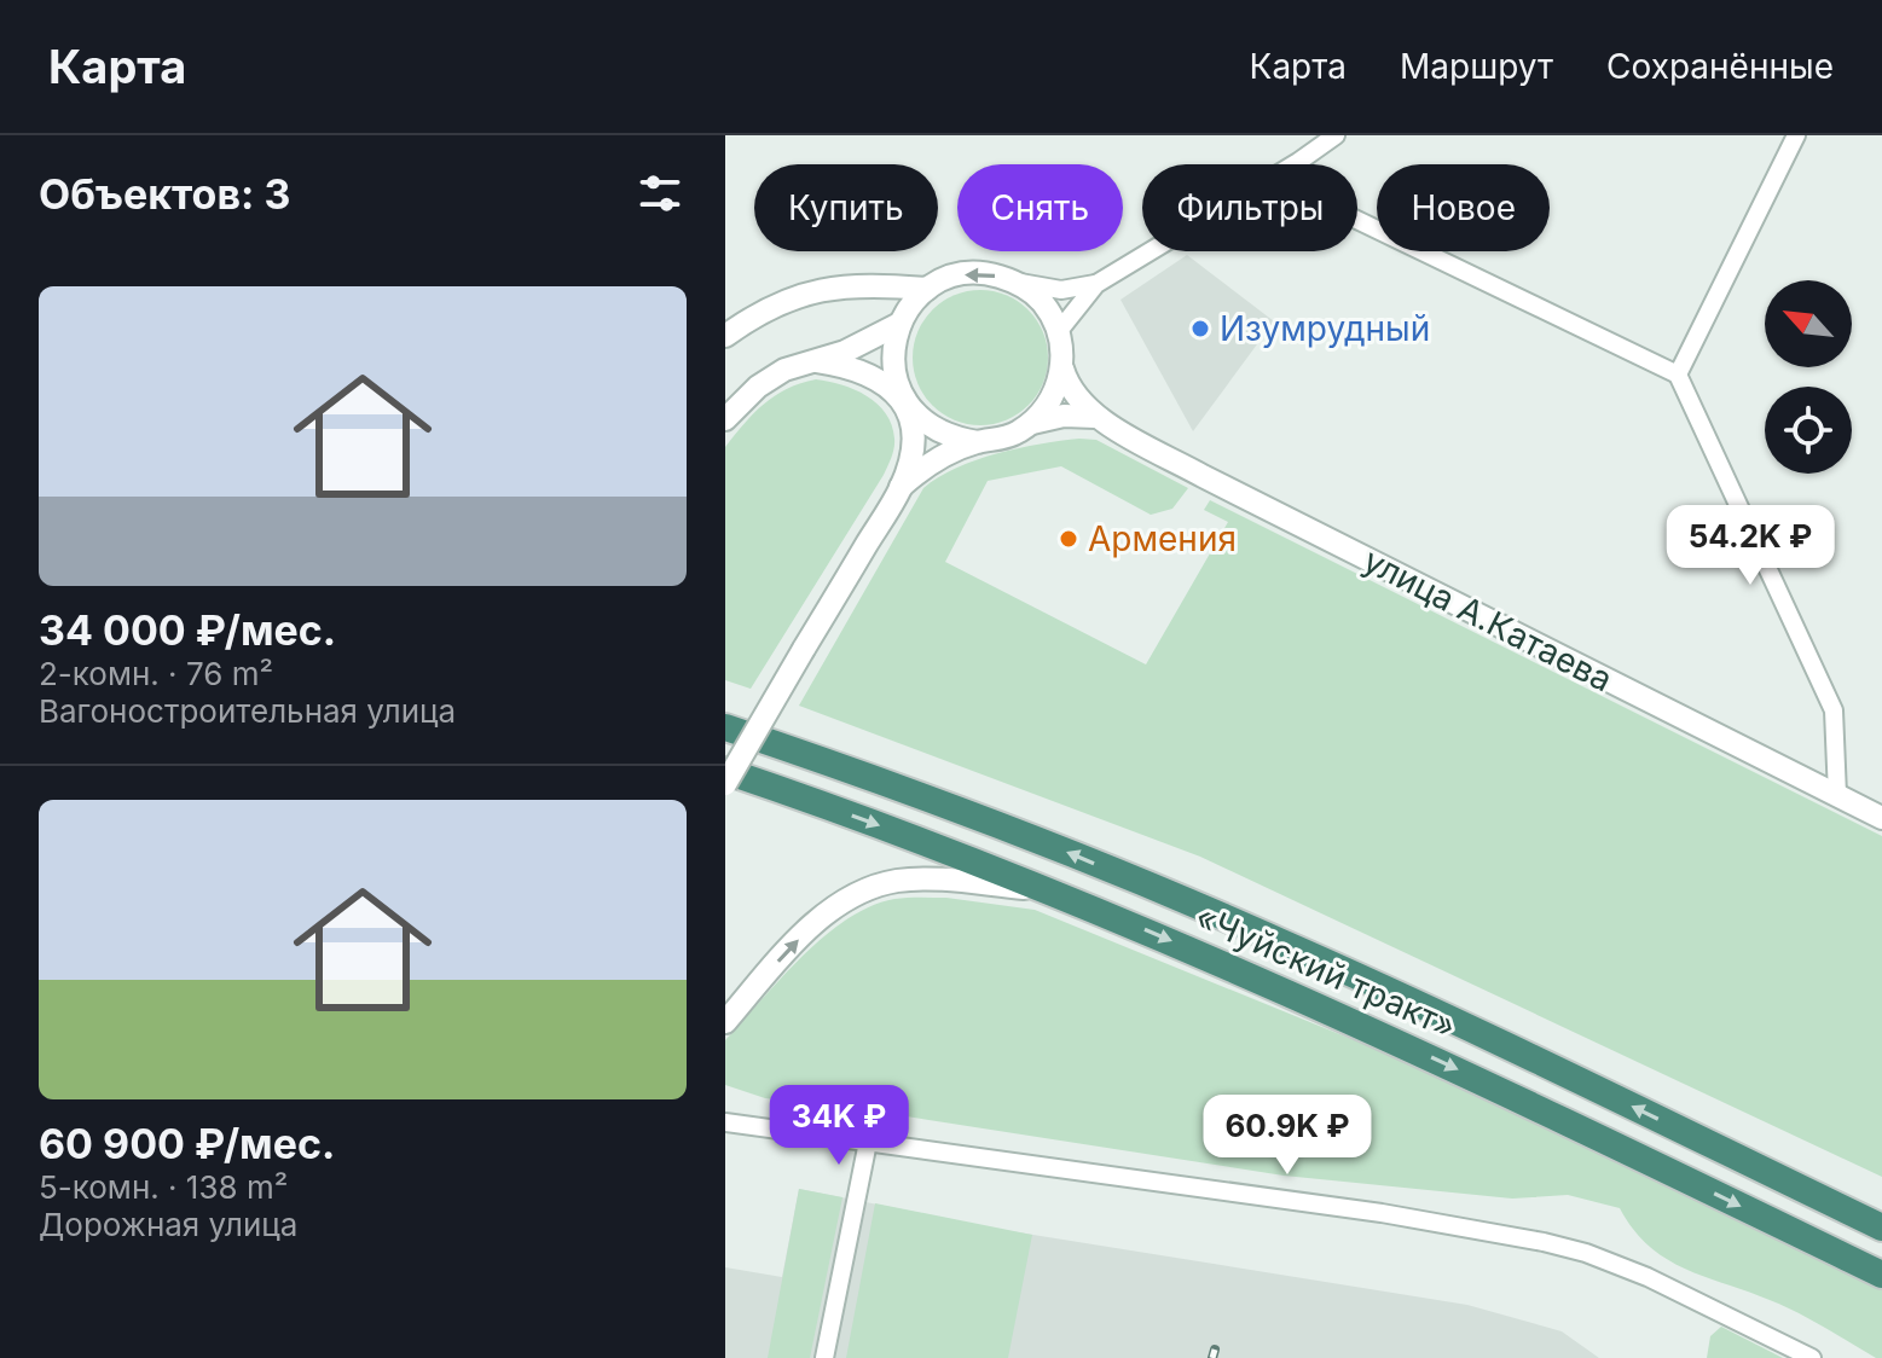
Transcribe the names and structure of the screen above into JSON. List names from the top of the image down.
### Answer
{
  "streets": {
    "highway": ["«Чуйский тракт»"],
    "street": ["улица А.Катаева"]
  },
  "places": ["Изумрудный", "Армения"],
  "north": "top left",
  "page": {
    "header": "Карта",
    "nav": ["Карта", "Маршрут", "Сохранённые"],
    "heading": "Объектов: 3",
    "chip": [
      "Купить",
      "Снять",
      "Фильтры",
      "Новое"
    ],
    "list": [
      {
        "name": "34 000 ₽/мес.",
        "note": "2-комн. · 76 m² · Вагоностроительная улица"
      },
      {
        "name": "60 900 ₽/мес.",
        "note": "5-комн. · 138 m² · Дорожная улица"
      }
    ],
    "price": ["54.2K ₽", "34K ₽", "60.9K ₽"]
  }
}
